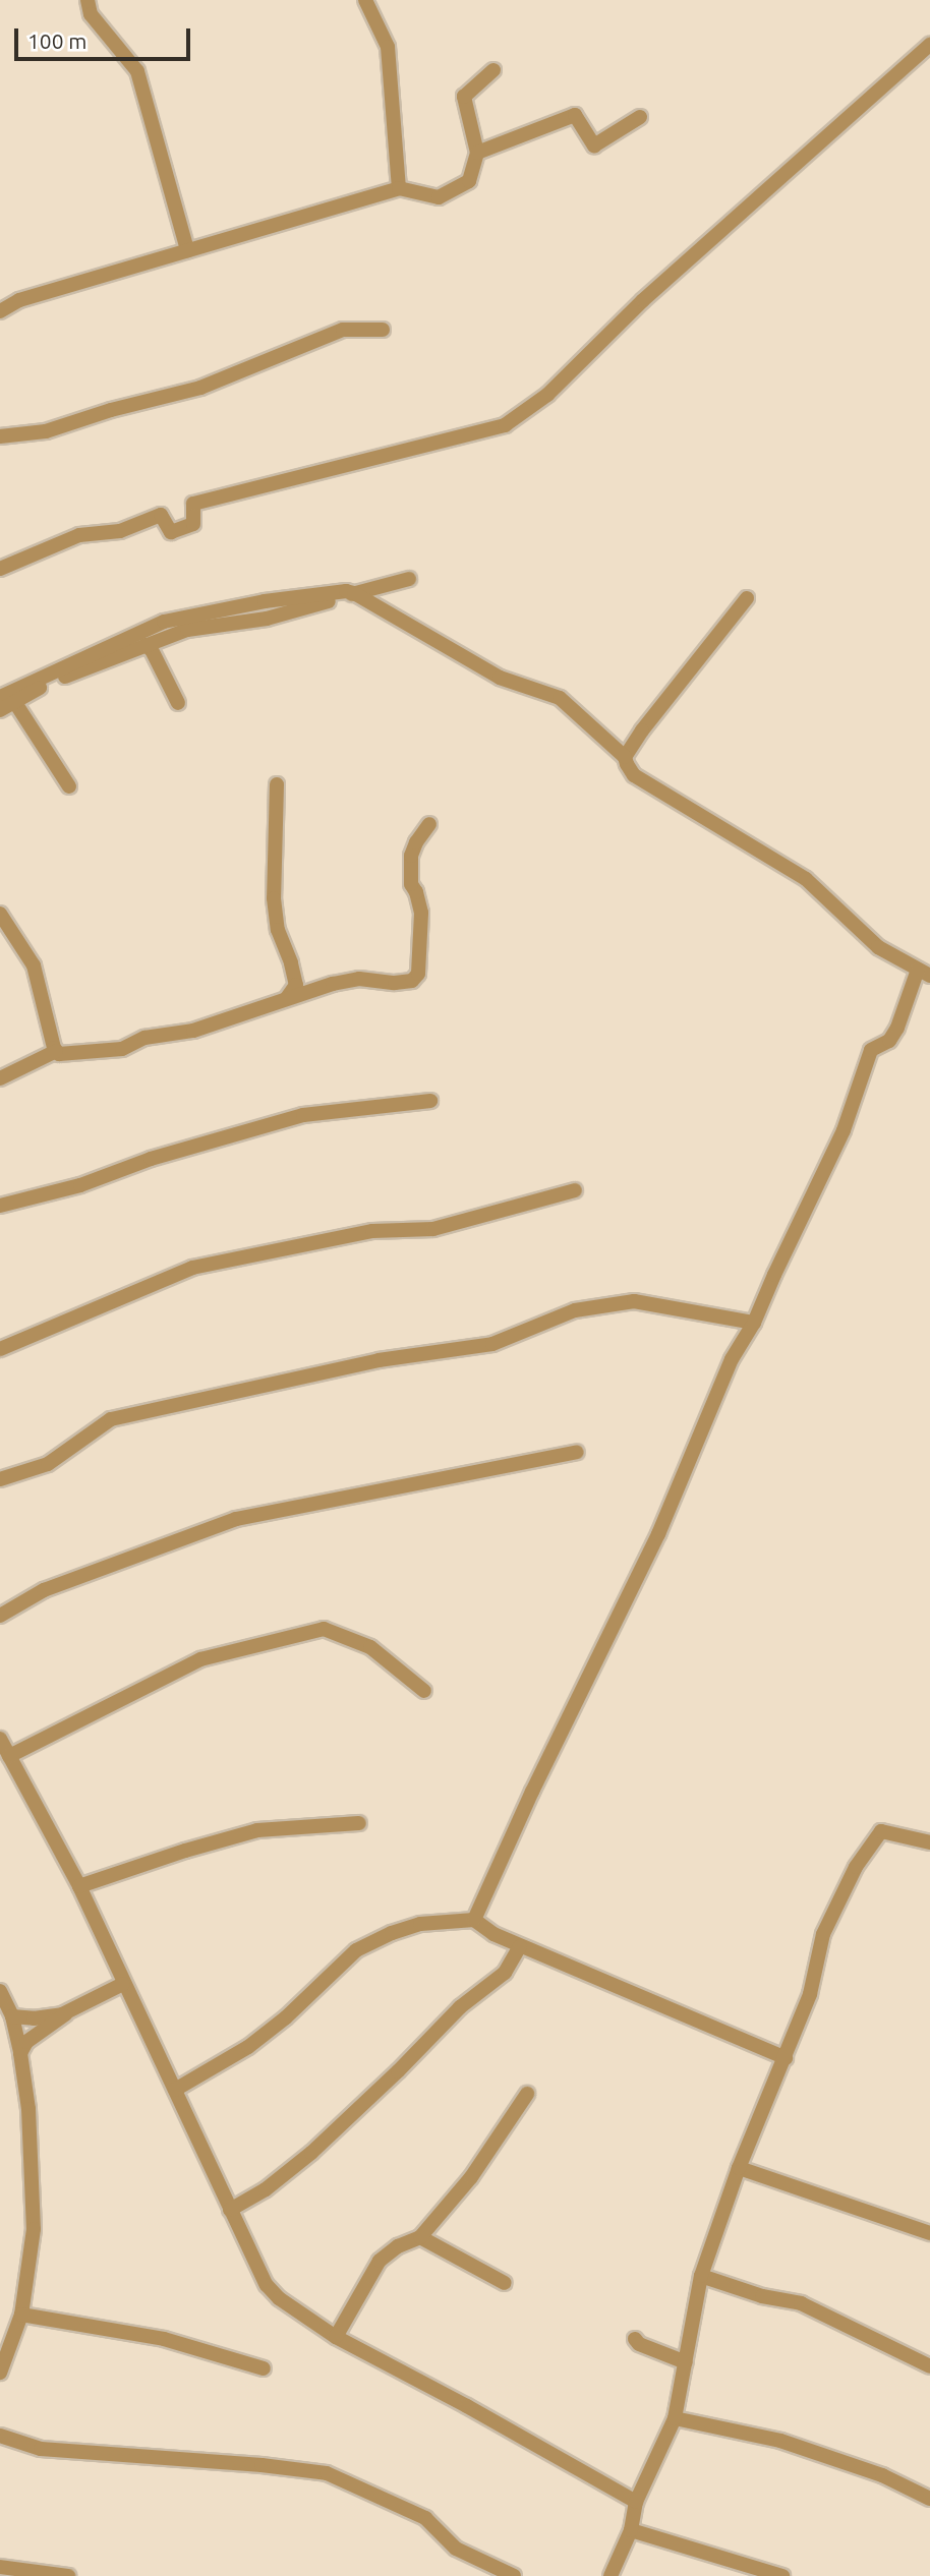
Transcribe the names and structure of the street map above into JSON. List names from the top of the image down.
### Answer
{
  "scale_bar": "100 m"
}
